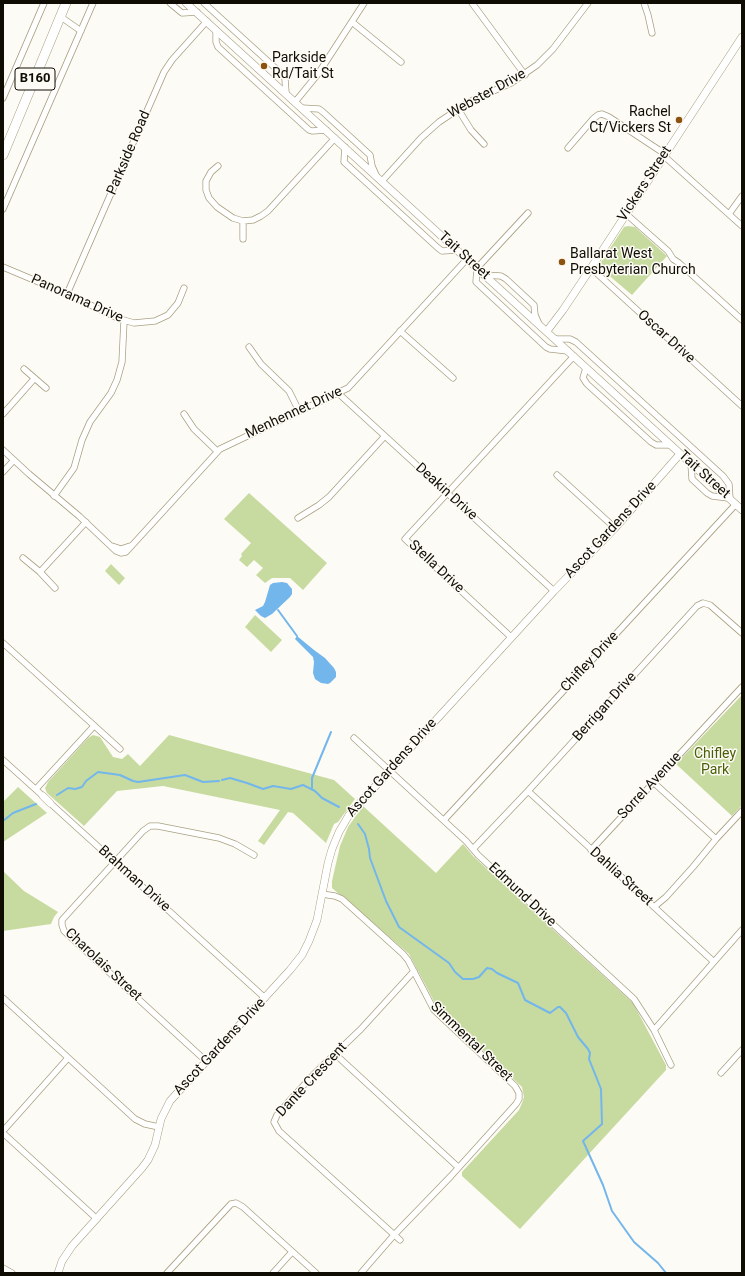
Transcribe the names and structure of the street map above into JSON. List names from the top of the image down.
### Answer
{
  "streets": {
    "main road": ["B160"],
    "street": [
      "Webster Drive",
      "Parkside Road",
      "Vickers Street",
      "Tait Street",
      "Panorama Drive",
      "Oscar Drive",
      "Menhennet Drive",
      "Deakin Drive",
      "Ascot Gardens Drive",
      "Stella Drive",
      "Chifley Drive",
      "Berrigan Drive",
      "Sorrel Avenue",
      "Dahlia Street",
      "Brahman Drive",
      "Edmund Drive",
      "Charolais Street",
      "Simmental Street",
      "Dante Crescent"
    ]
  },
  "crossings": [
    ["Webster Drive", "Tait Street"],
    ["Parkside Road", "Tait Street"],
    ["Parkside Road", "Panorama Drive"],
    ["Vickers Street", "Tait Street"],
    ["Vickers Street", "Oscar Drive"],
    ["Tait Street", "Menhennet Drive"],
    ["Tait Street", "Ascot Gardens Drive"],
    ["Tait Street", "Chifley Drive"],
    ["Menhennet Drive", "Deakin Drive"],
    ["Deakin Drive", "Ascot Gardens Drive"],
    ["Deakin Drive", "Stella Drive"],
    ["Ascot Gardens Drive", "Stella Drive"],
    ["Ascot Gardens Drive", "Brahman Drive"],
    ["Ascot Gardens Drive", "Edmund Drive"],
    ["Ascot Gardens Drive", "Charolais Street"],
    ["Ascot Gardens Drive", "Simmental Street"],
    ["Chifley Drive", "Edmund Drive"],
    ["Berrigan Drive", "Dahlia Street"],
    ["Berrigan Drive", "Edmund Drive"],
    ["Sorrel Avenue", "Dahlia Street"],
    ["Brahman Drive", "Charolais Street"],
    ["Simmental Street", "Dante Crescent"]
  ],
  "parks": ["Chifley Park"],
  "places": ["Parkside Rd/Tait St", "Rachel Ct/Vickers St", "Ballarat West Presbyterian Church"]
}
